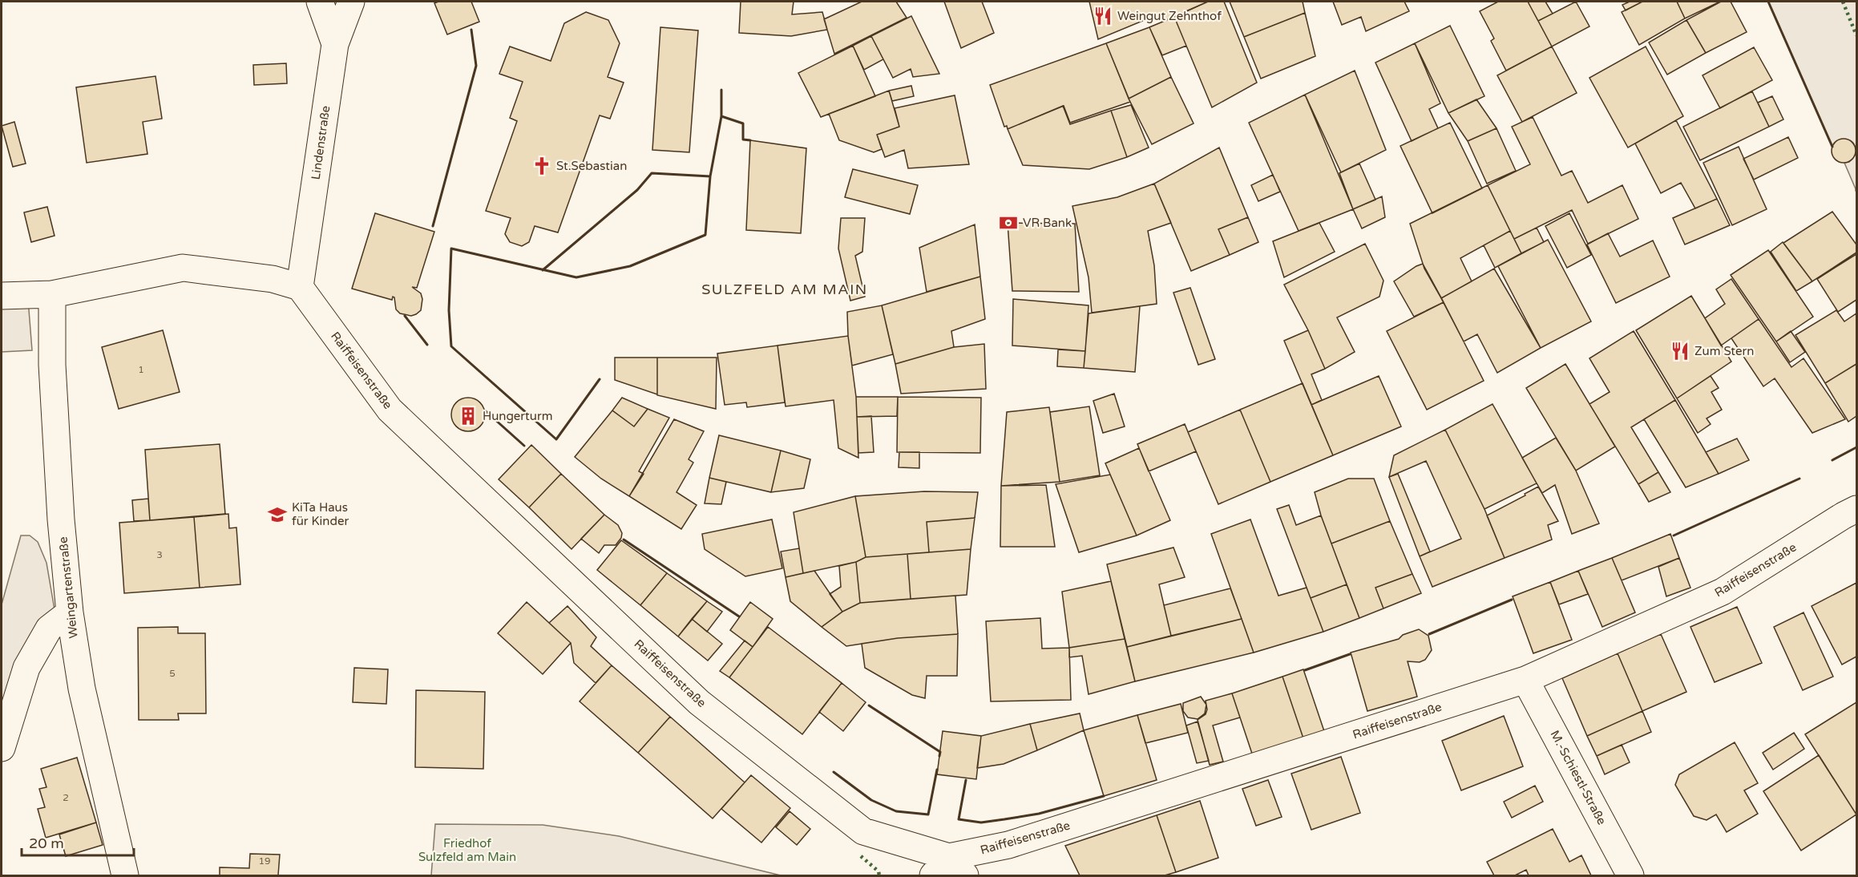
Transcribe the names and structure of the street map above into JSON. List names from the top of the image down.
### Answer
{
  "streets": {
    "street": [
      "Lindenstraße",
      "Raiffeisenstraße",
      "Weingartenstraße",
      "M.-Schiestl-Straße"
    ]
  },
  "crossings": [
    ["Lindenstraße", "Raiffeisenstraße"],
    ["Raiffeisenstraße", "M.-Schiestl-Straße"]
  ],
  "districts": ["SULZFELD AM MAIN"],
  "parks": ["Friedhof Sulzfeld am Main"],
  "places": {
    "restaurant": ["Weingut Zehnthof", "Zum Stern"],
    "church": ["St.Sebastian"],
    "bank": ["VR Bank"],
    "building": ["Hungerturm"],
    "school or university": ["KiTa Haus für Kinder"]
  },
  "house_numbers": [
    "1",
    "3",
    "5",
    "2",
    "19"
  ],
  "scale_bar": "20 m"
}
